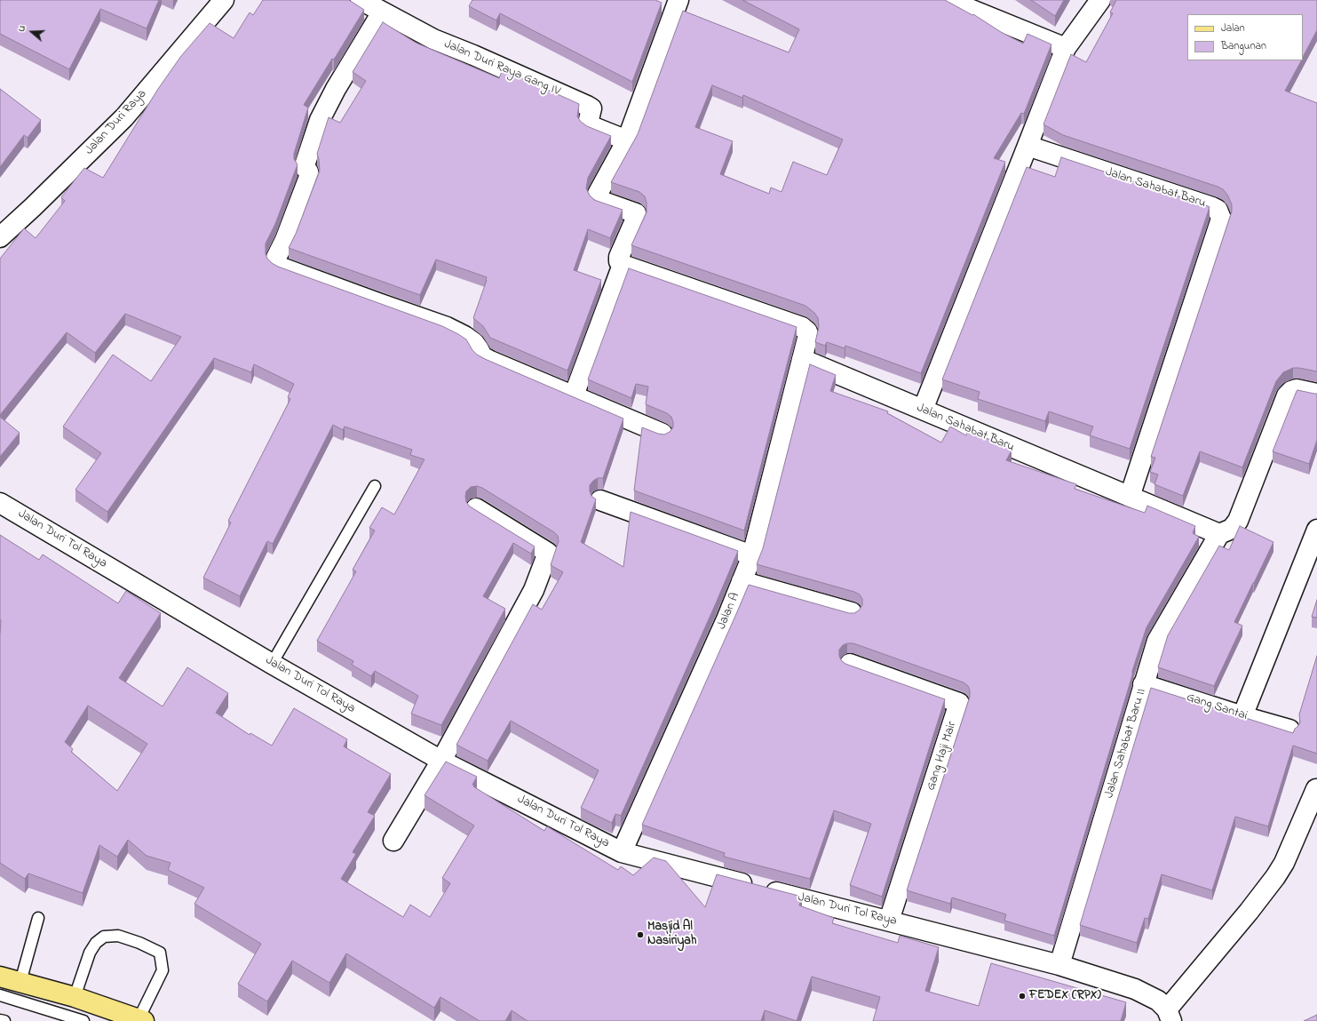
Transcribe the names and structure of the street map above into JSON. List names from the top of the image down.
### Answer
{
  "streets": {
    "street": [
      "Jalan Duri Raya Gang IV",
      "Jalan Duri Raya",
      "Jalan Sahabat Baru",
      "Jalan Duri Tol Raya",
      "Jalan A",
      "Gang Santai",
      "Jalan Sahabat Baru II",
      "Gang Haji Mair"
    ]
  },
  "crossings": [
    ["Jalan Sahabat Baru", "Jalan A"],
    ["Jalan Sahabat Baru", "Jalan Sahabat Baru II"],
    ["Jalan Duri Tol Raya", "Jalan A"],
    ["Jalan Duri Tol Raya", "Jalan Sahabat Baru II"],
    ["Jalan Duri Tol Raya", "Gang Haji Mair"],
    ["Gang Santai", "Jalan Sahabat Baru II"]
  ],
  "places": ["Masjid Al Nasiriyah", "FEDEX (RPX)"],
  "legend": ["Jalan", "Bangunan"],
  "north": "left"
}
